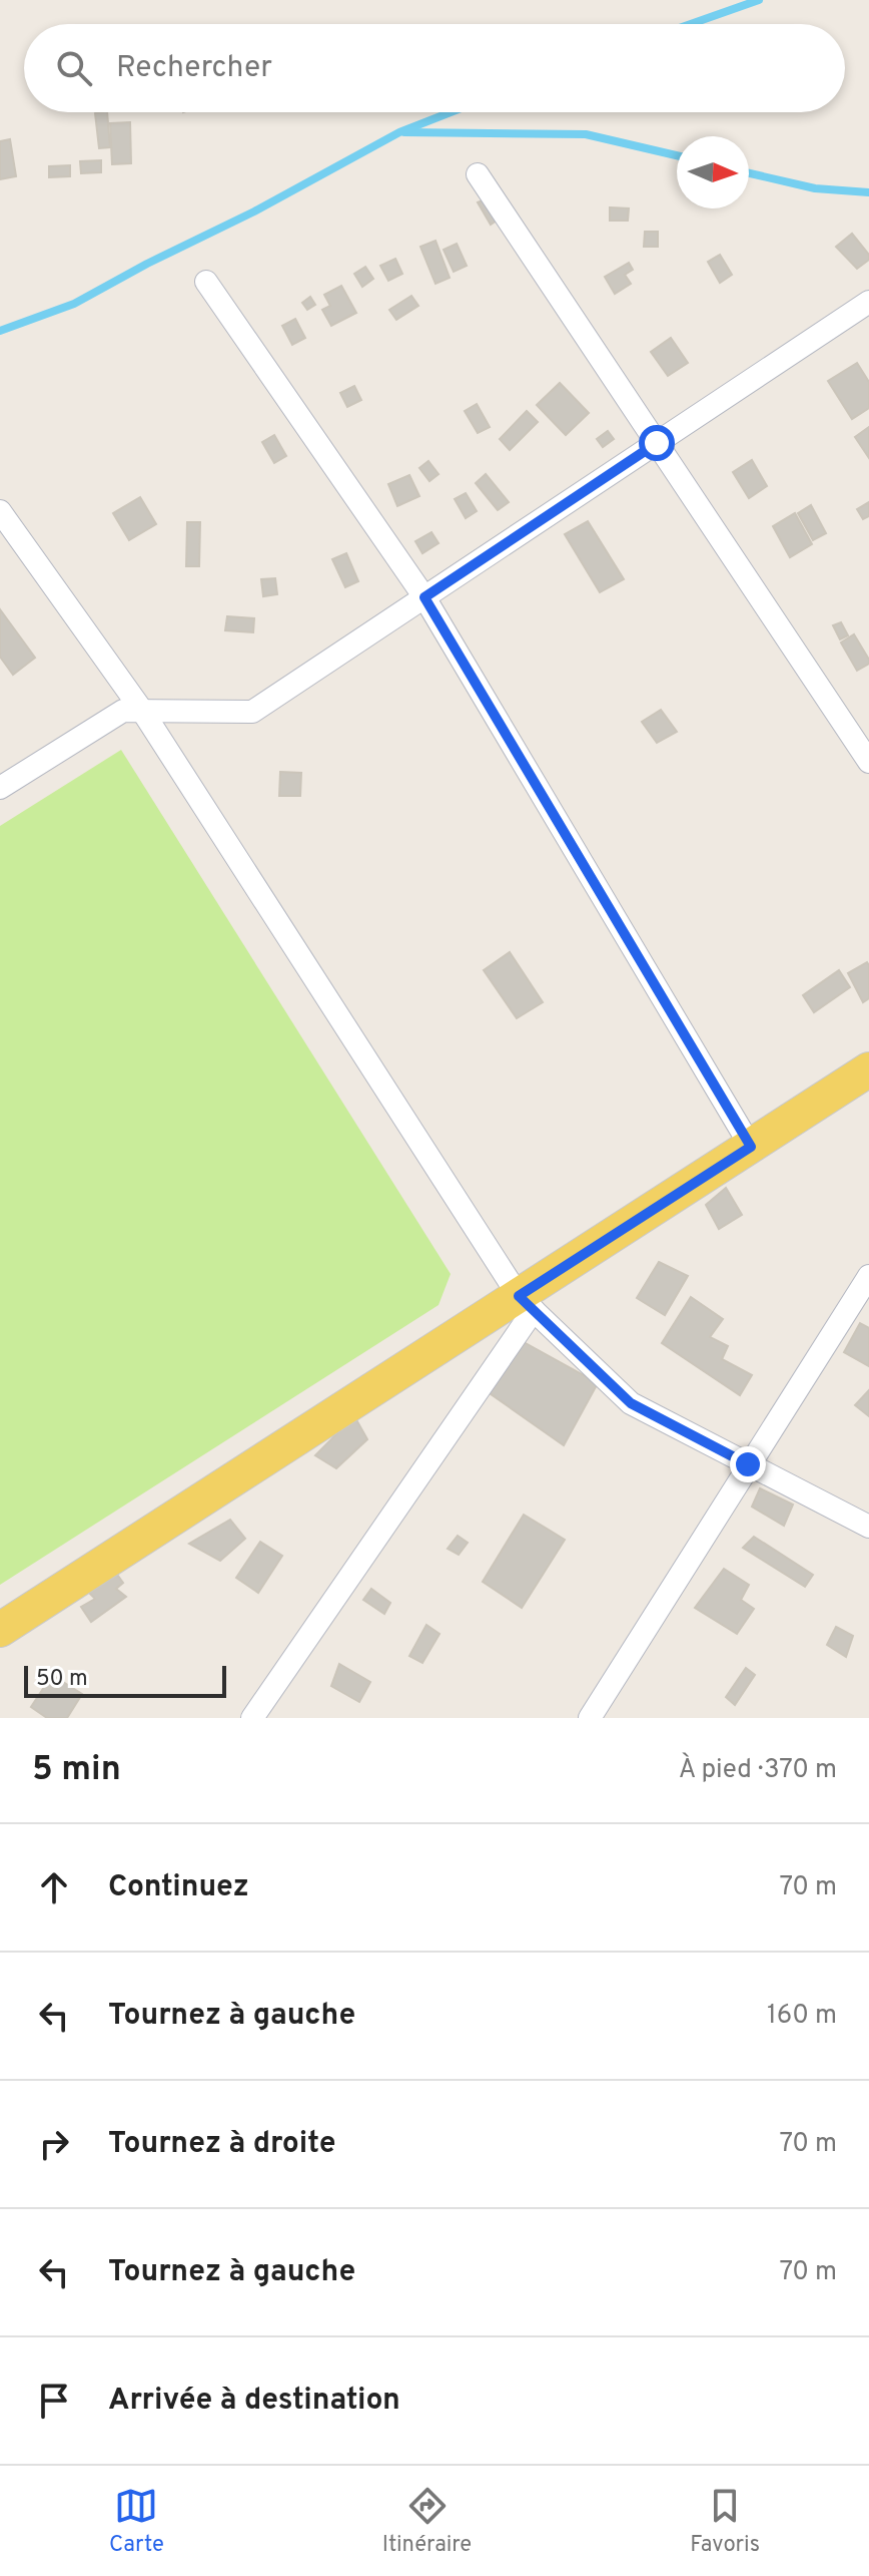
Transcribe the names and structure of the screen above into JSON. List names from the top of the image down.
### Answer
{
  "scale_bar": "50 m",
  "north": "right",
  "page": {
    "search": "Rechercher",
    "scale": "50 m",
    "heading": ["5 min", "À pied · 370 m"],
    "list": [
      ["Continuez", "70 m"],
      ["Tournez à gauche", "160 m"],
      ["Tournez à droite", "70 m"],
      ["Tournez à gauche", "70 m"],
      "Arrivée à destination"
    ],
    "nav": ["Carte", "Itinéraire", "Favoris"]
  }
}
